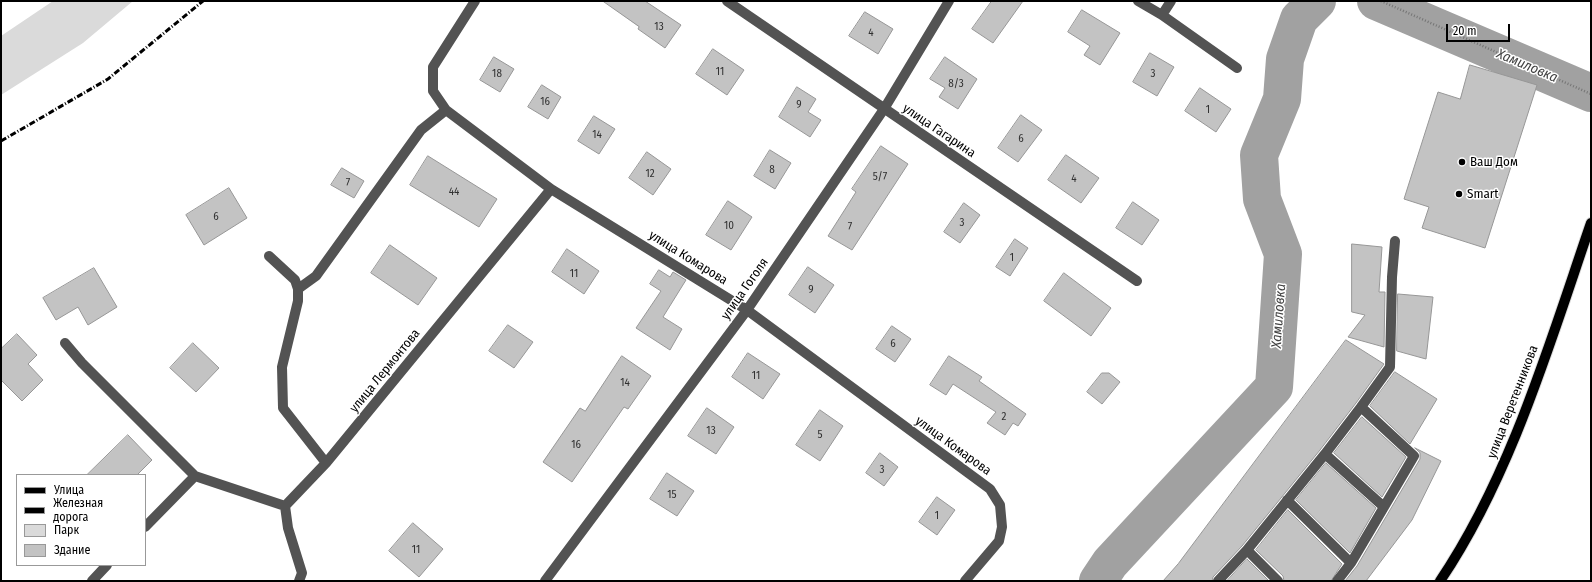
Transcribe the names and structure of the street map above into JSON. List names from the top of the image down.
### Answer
{
  "streets": {
    "main road": ["улица Веретенникова"],
    "street": [
      "улица Гагарина",
      "улица Комарова",
      "улица Гоголя",
      "улица Лермонтова"
    ]
  },
  "crossings": [
    ["улица Гагарина", "улица Гоголя"],
    ["улица Комарова", "улица Гоголя"],
    ["улица Комарова", "улица Лермонтова"]
  ],
  "water": ["Хамиловка"],
  "places": ["Ваш Дом", "Smart"],
  "house_numbers": [
    "13",
    "4",
    "11",
    "18",
    "3",
    "8/3",
    "16",
    "9",
    "1",
    "14",
    "6",
    "8",
    "12",
    "5/7",
    "4",
    "7",
    "44",
    "6",
    "3",
    "10",
    "7",
    "1",
    "11",
    "9",
    "6",
    "11",
    "14",
    "2",
    "13",
    "5",
    "16",
    "3",
    "15",
    "1",
    "11"
  ],
  "legend": [
    "Улица",
    "Железная дорога",
    "Парк",
    "Здание"
  ],
  "scale_bar": "20 m"
}
